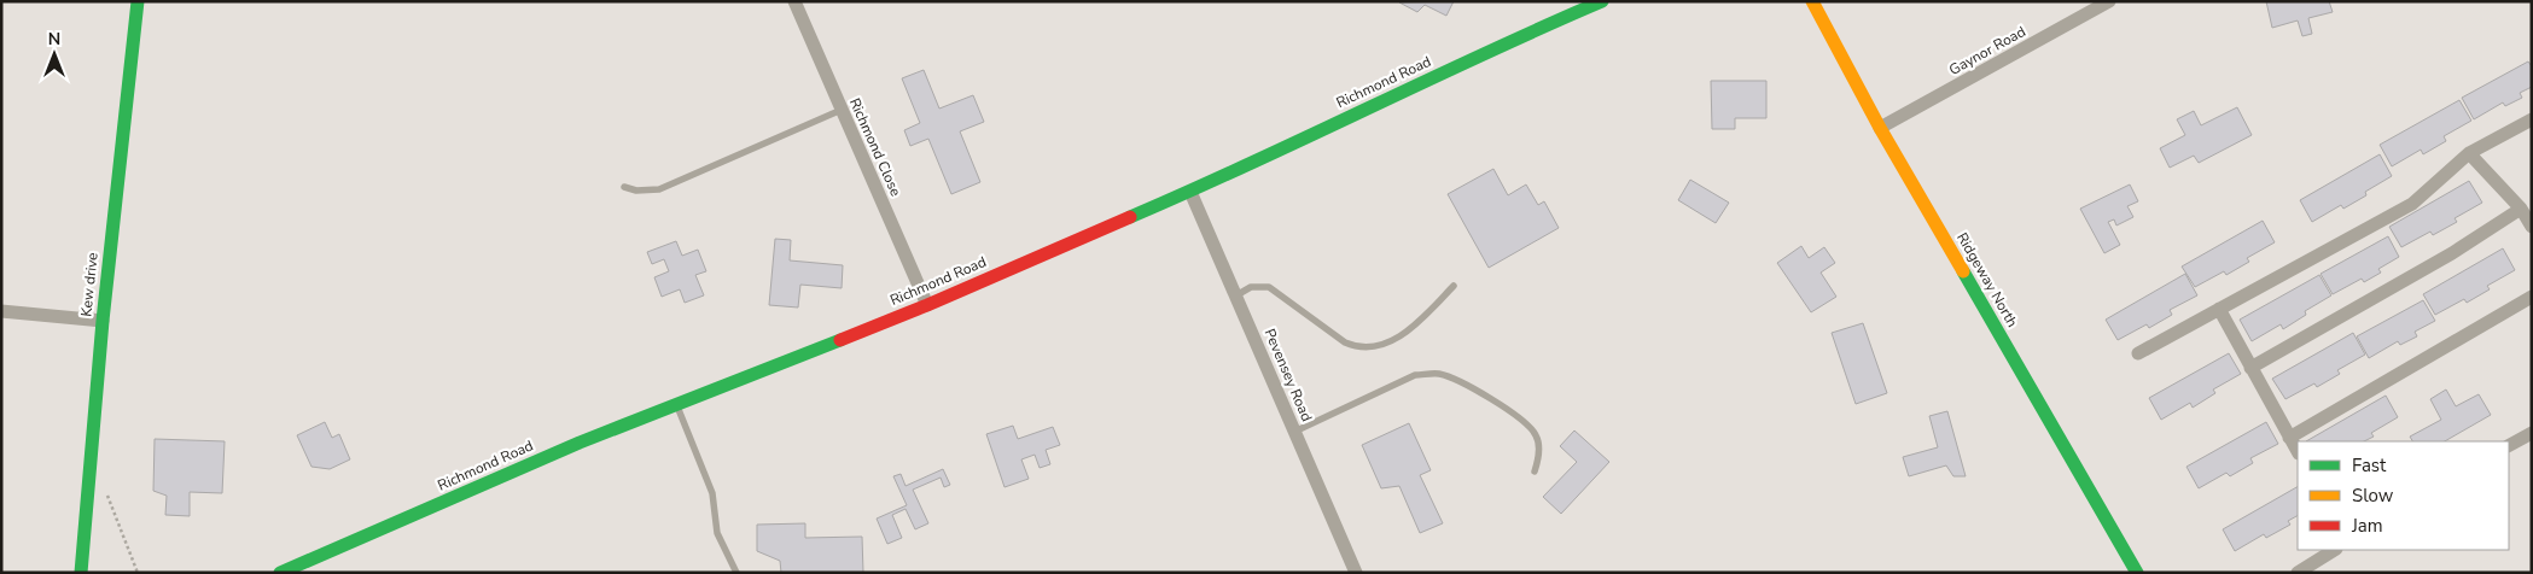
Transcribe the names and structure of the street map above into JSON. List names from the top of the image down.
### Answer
{
  "streets": {
    "street": [
      "Gaynor Road",
      "Richmond Road",
      "Richmond Close",
      "Ridgeway North",
      "Kew drive",
      "Pevensey Road"
    ]
  },
  "crossings": [
    ["Gaynor Road", "Ridgeway North"],
    ["Richmond Road", "Richmond Close"],
    ["Richmond Road", "Pevensey Road"]
  ],
  "legend": ["Fast", "Slow", "Jam"],
  "north": "top"
}
